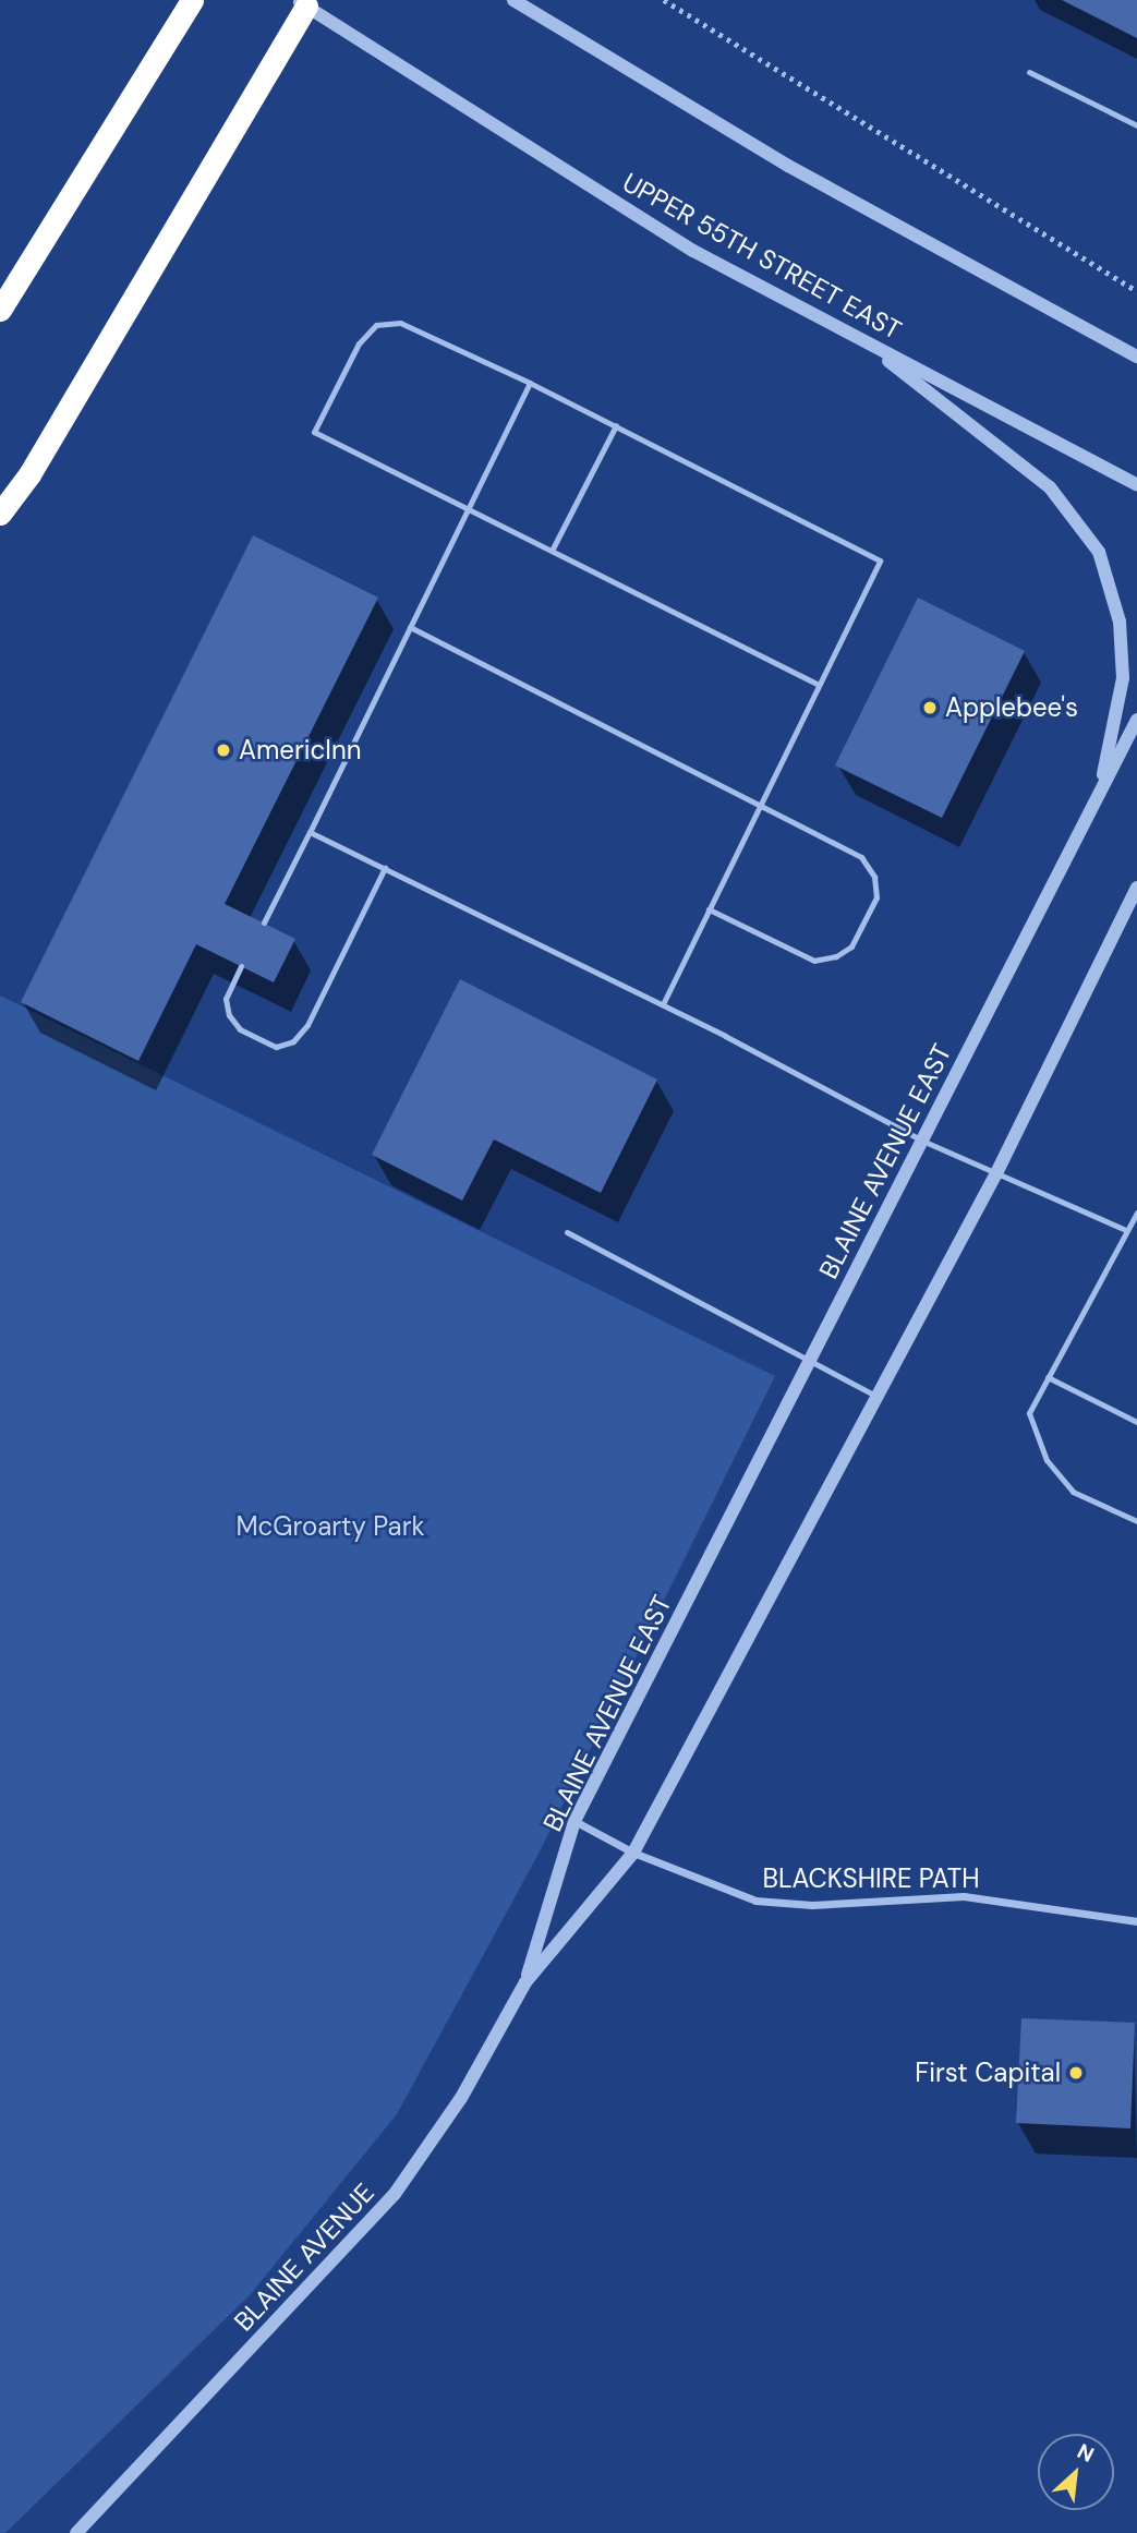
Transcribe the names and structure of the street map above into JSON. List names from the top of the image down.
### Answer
{
  "streets": {
    "street": [
      "UPPER 55TH STREET EAST",
      "BLAINE AVENUE EAST",
      "BLACKSHIRE PATH",
      "BLAINE AVENUE"
    ]
  },
  "crossings": [
    ["BLAINE AVENUE EAST", "BLACKSHIRE PATH"],
    ["BLAINE AVENUE EAST", "BLAINE AVENUE"]
  ],
  "parks": ["McGroarty Park"],
  "places": ["Applebee's", "AmericInn", "First Capital"],
  "north": "top right"
}
